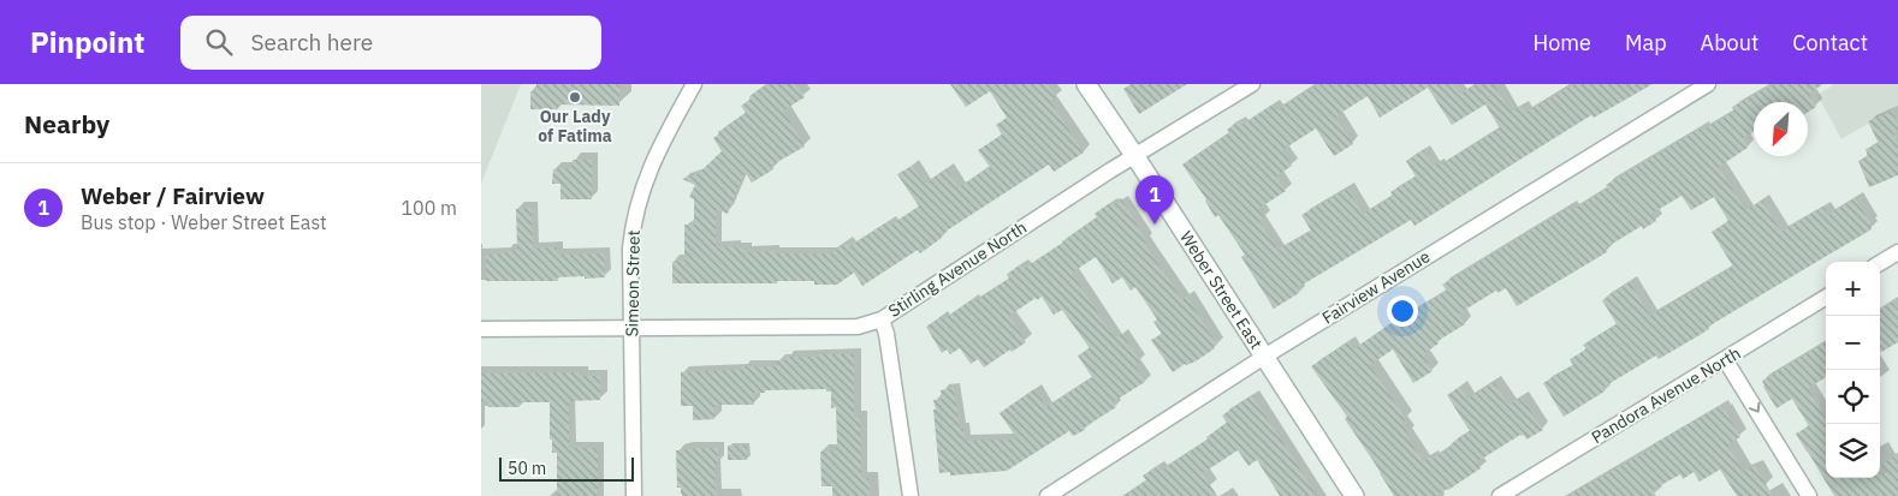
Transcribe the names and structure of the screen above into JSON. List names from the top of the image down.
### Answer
{
  "streets": {
    "main road": ["Weber Street East"],
    "street": [
      "Stirling Avenue North",
      "Simeon Street",
      "Fairview Avenue",
      "Pandora Avenue North"
    ]
  },
  "crossings": [
    ["Stirling Avenue North", "Simeon Street"],
    ["Stirling Avenue North", "Weber Street East"],
    ["Fairview Avenue", "Weber Street East"]
  ],
  "places": ["Our Lady of Fatima"],
  "scale_bar": "50 m",
  "north": "bottom left",
  "page": {
    "header": "Pinpoint",
    "search": "Search here",
    "nav": [
      "Home",
      "Map",
      "About",
      "Contact"
    ],
    "heading": "Nearby",
    "list": [
      {
        "mark": "1",
        "name": "Weber / Fairview",
        "note": "Bus stop · Weber Street East",
        "value": "100 m"
      }
    ],
    "pins": "1",
    "map_buttons": ["+", "−"],
    "scale": "50 m"
  }
}
